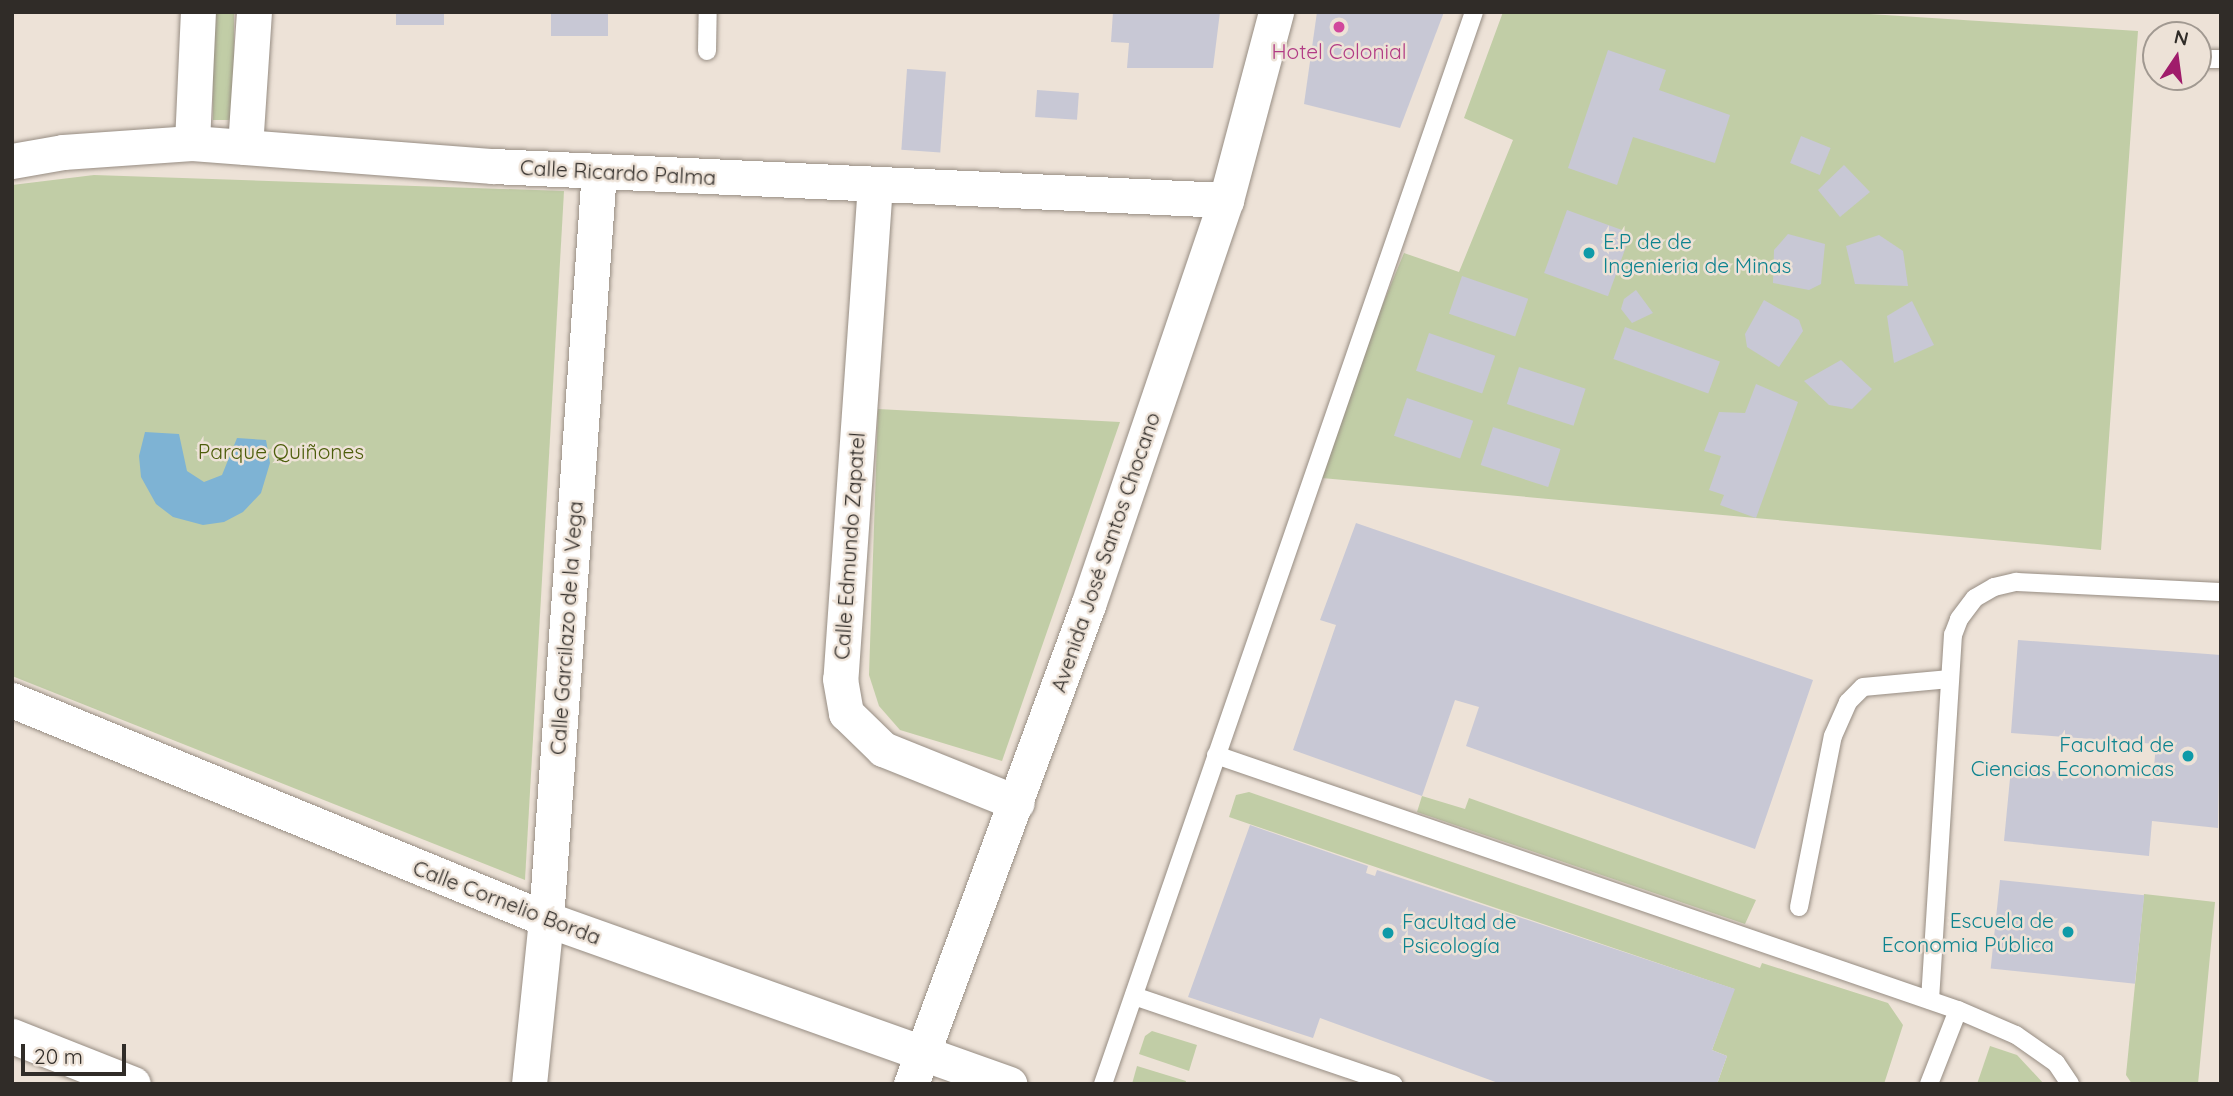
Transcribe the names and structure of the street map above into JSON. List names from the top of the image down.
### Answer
{
  "streets": {
    "street": [
      "Calle Ricardo Palma",
      "Calle Edmundo Zapatel",
      "Avenida José Santos Chocano",
      "Calle Garcilazo de la Vega",
      "Calle Cornelio Borda"
    ]
  },
  "crossings": [
    ["Calle Ricardo Palma", "Calle Edmundo Zapatel"],
    ["Calle Ricardo Palma", "Avenida José Santos Chocano"],
    ["Calle Ricardo Palma", "Calle Garcilazo de la Vega"],
    ["Calle Edmundo Zapatel", "Avenida José Santos Chocano"],
    ["Avenida José Santos Chocano", "Calle Cornelio Borda"],
    ["Calle Garcilazo de la Vega", "Calle Cornelio Borda"]
  ],
  "parks": ["Parque Quiñones"],
  "places": [
    "Hotel Colonial",
    "E.P de de Ingenieria de Minas",
    "Facultad de Ciencias Economicas",
    "Escuela de Economia Pública",
    "Facultad de Psicología"
  ],
  "scale_bar": "20 m",
  "north": "top"
}
